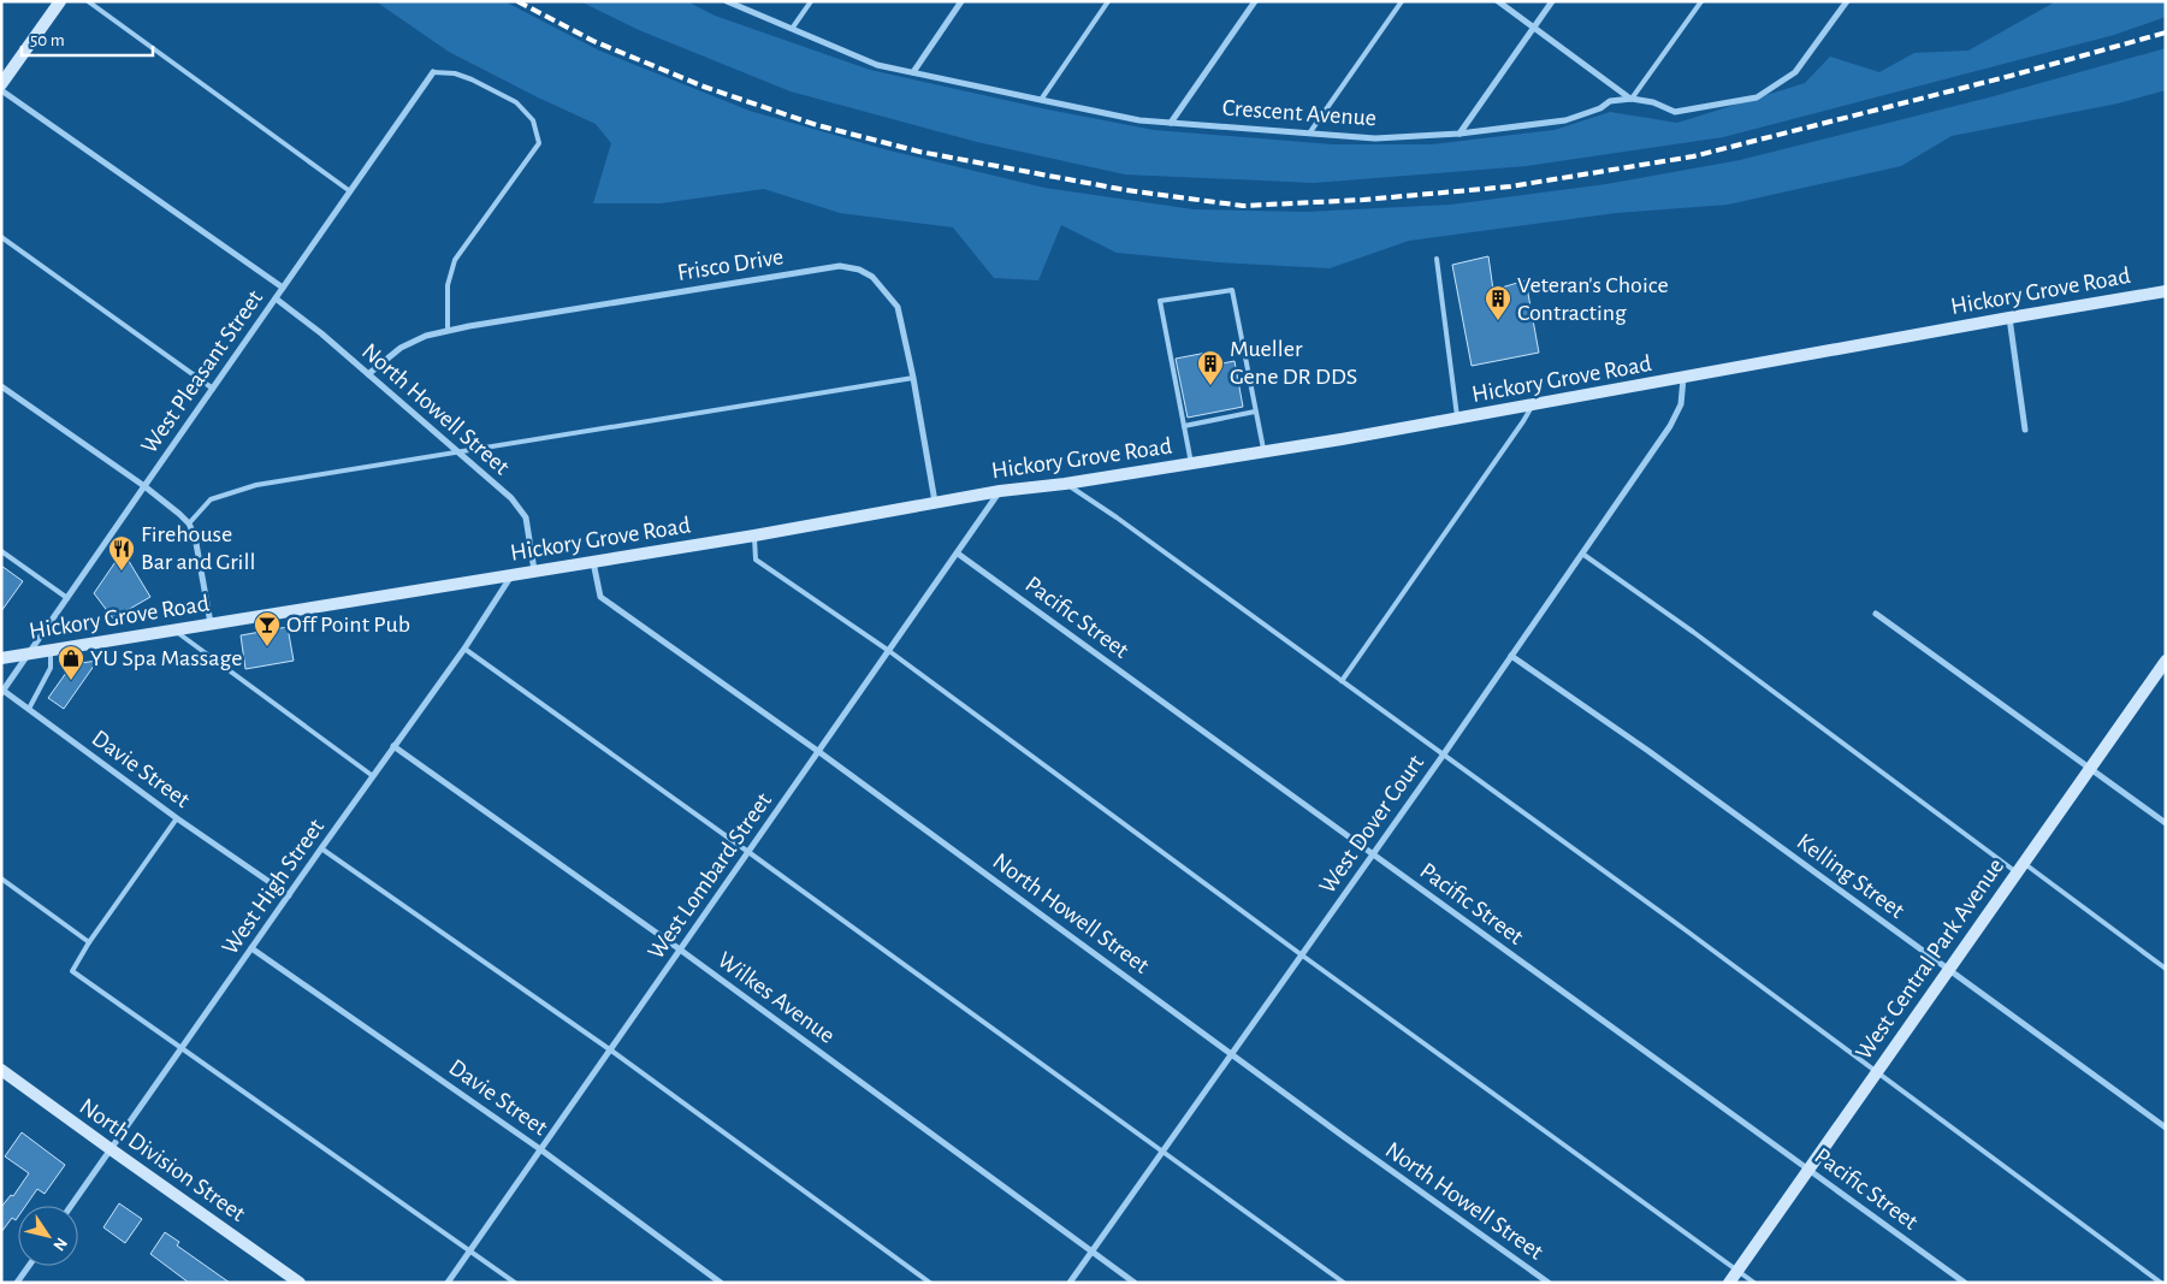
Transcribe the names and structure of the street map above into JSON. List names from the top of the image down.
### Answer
{
  "streets": {
    "main road": ["Hickory Grove Road", "West Central Park Avenue", "North Division Street"],
    "street": [
      "Crescent Avenue",
      "Frisco Drive",
      "West Pleasant Street",
      "North Howell Street",
      "Pacific Street",
      "Davie Street",
      "West Dover Court",
      "West Lombard Street",
      "Kelling Street",
      "West High Street",
      "Wilkes Avenue"
    ]
  },
  "crossings": [
    ["Frisco Drive", "Hickory Grove Road"],
    ["Frisco Drive", "North Howell Street"],
    ["Hickory Grove Road", "West Pleasant Street"],
    ["Hickory Grove Road", "North Howell Street"],
    ["Hickory Grove Road", "West Dover Court"],
    ["Hickory Grove Road", "West Lombard Street"],
    ["Hickory Grove Road", "West High Street"],
    ["West Pleasant Street", "North Howell Street"],
    ["West Pleasant Street", "Davie Street"],
    ["North Howell Street", "West Dover Court"],
    ["North Howell Street", "West Lombard Street"],
    ["Pacific Street", "West Dover Court"],
    ["Pacific Street", "West Lombard Street"],
    ["Pacific Street", "West Central Park Avenue"],
    ["Davie Street", "West Lombard Street"],
    ["Davie Street", "West High Street"],
    ["West Dover Court", "Kelling Street"],
    ["West Dover Court", "Wilkes Avenue"],
    ["West Lombard Street", "Wilkes Avenue"],
    ["Kelling Street", "West Central Park Avenue"],
    ["West High Street", "Wilkes Avenue"],
    ["West High Street", "North Division Street"]
  ],
  "places": {
    "building": ["Veteran's Choice Contracting", "Mueller Gene DR DDS"],
    "restaurant": ["Firehouse Bar and Grill"],
    "bar": ["Off Point Pub"],
    "shop": ["YU Spa Massage"]
  },
  "scale_bar": "50 m",
  "north": "bottom right"
}
